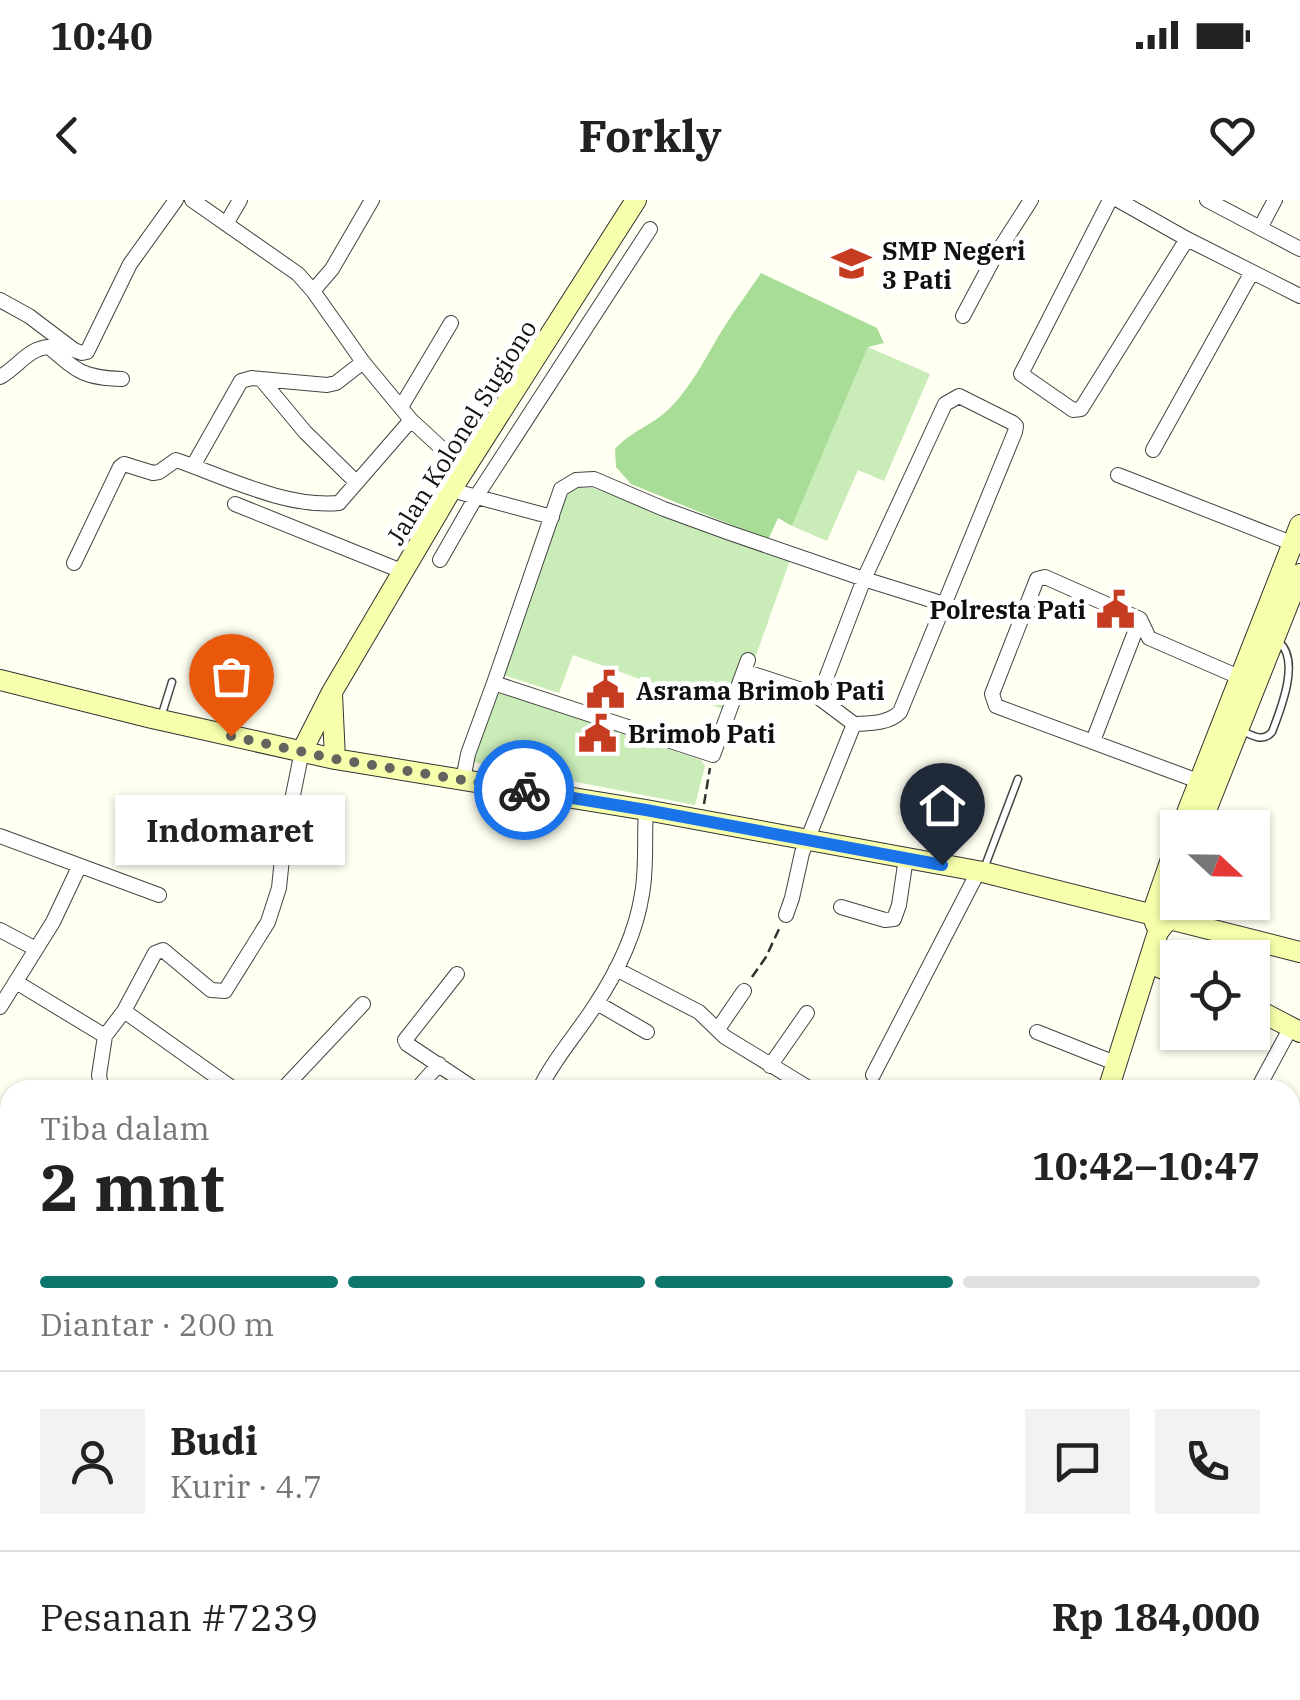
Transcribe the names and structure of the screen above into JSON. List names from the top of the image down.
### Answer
{
  "streets": {
    "main road": ["Jalan Kolonel Sugiono"]
  },
  "places": {
    "school or university": ["SMP Negeri 3 Pati"],
    "public building": ["Polresta Pati", "Asrama Brimob Pati", "Brimob Pati"],
    "other": ["Indomaret"]
  },
  "north": "right",
  "page": {
    "status": "10:40",
    "header": "Forkly",
    "bubble": "Indomaret",
    "heading": ["2 mnt", "Tiba dalam", "10:42–10:47"],
    "panel": [
      "Budi",
      "Kurir · 4.7",
      "Pesanan #7239",
      "Rp 184,000"
    ],
    "bar": "Diantar · 200 m"
  }
}
